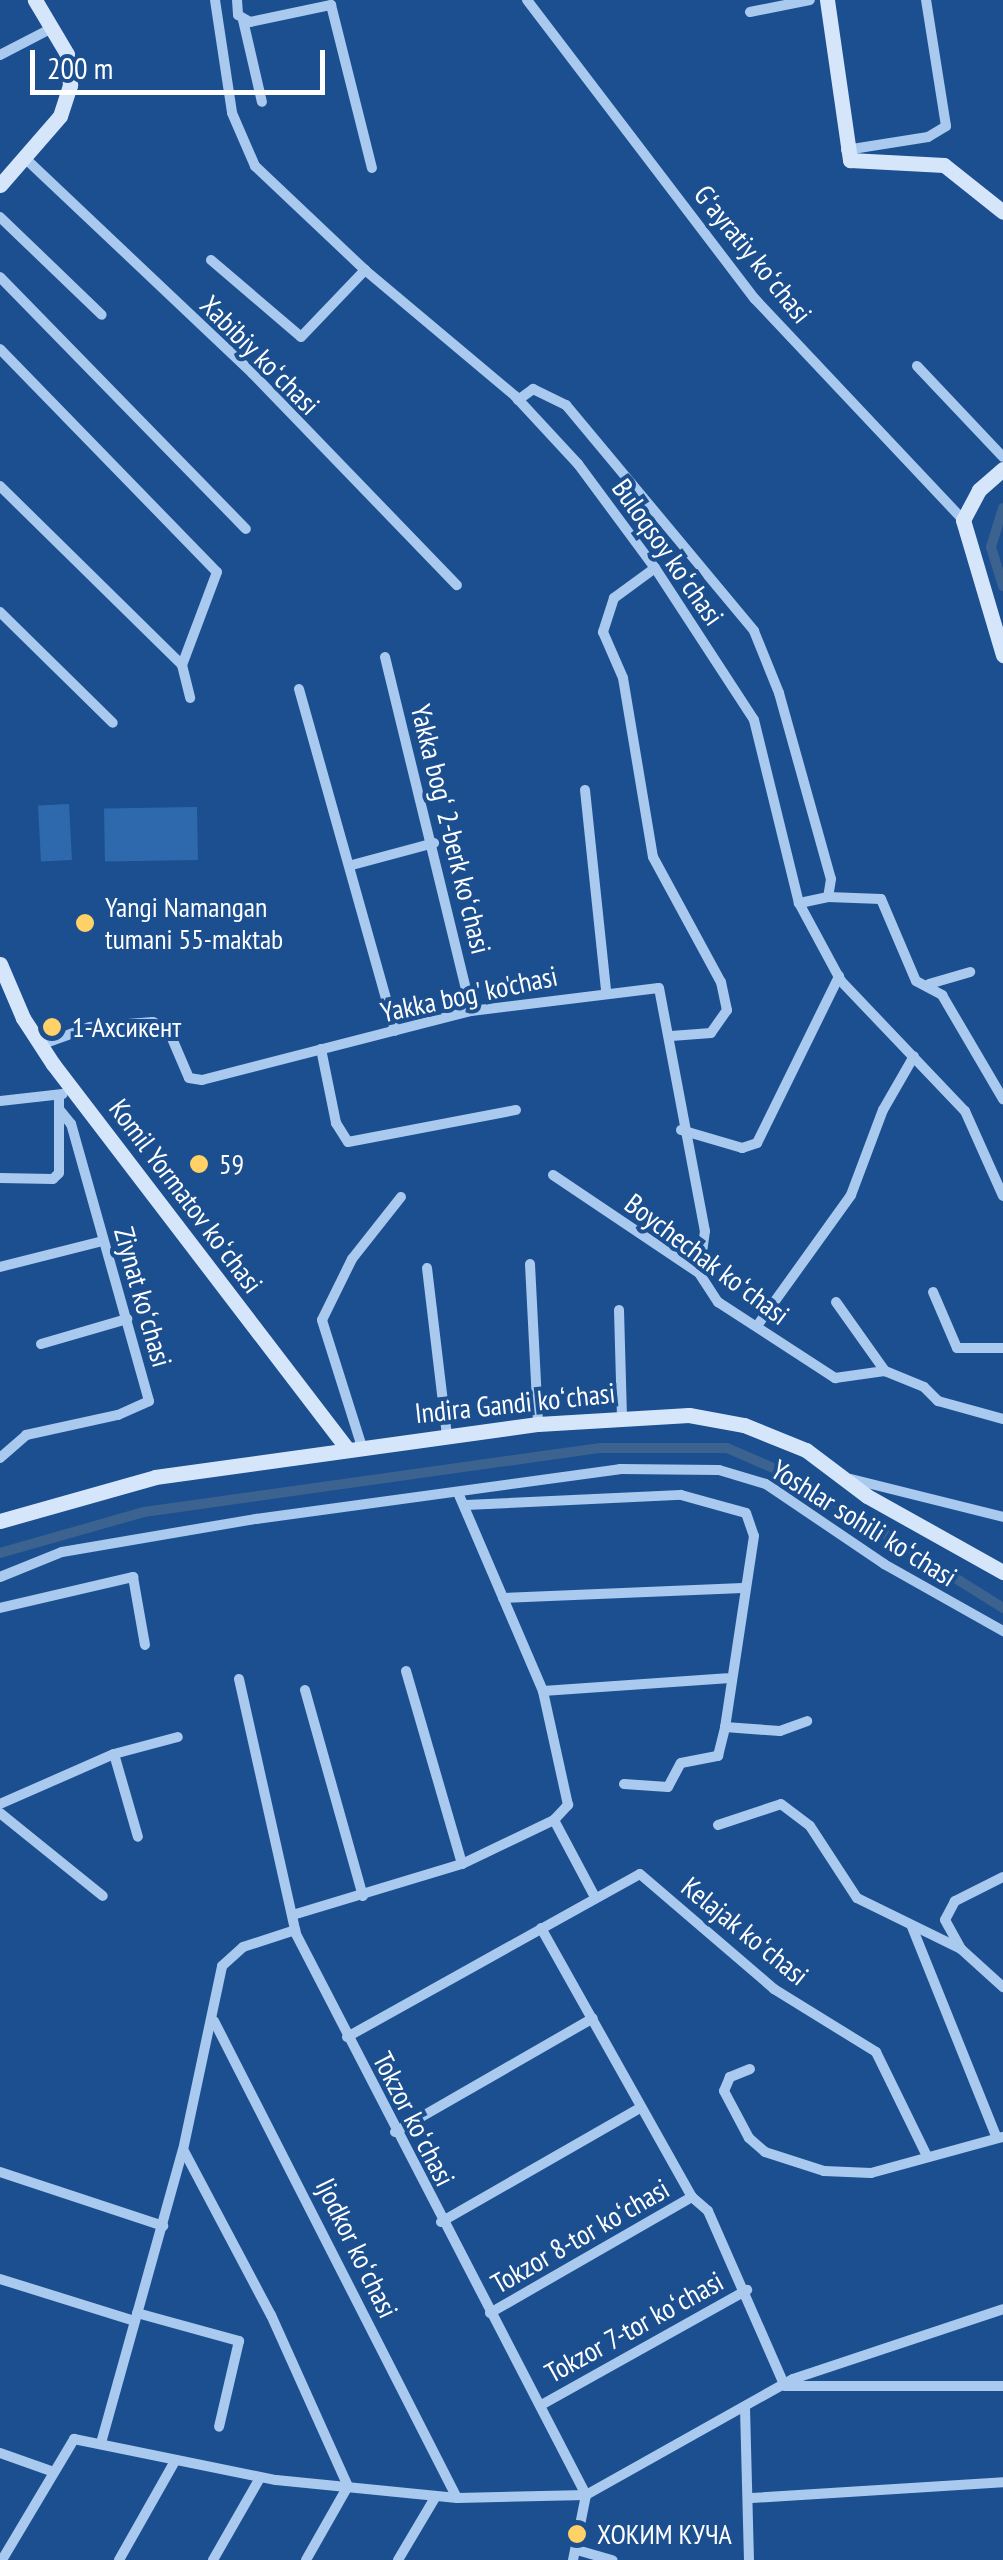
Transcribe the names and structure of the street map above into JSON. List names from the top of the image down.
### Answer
{
  "streets": {
    "street": [
      "Gʻayratiy koʻchasi",
      "Xabibiy koʻchasi",
      "Buloqsoy koʻchasi",
      "Yakka bogʻ 2-berk koʻchasi",
      "Yakka bog' ko'chasi",
      "Komil Yormatov koʻchasi",
      "Boychechak koʻchasi",
      "Ziynat koʻchasi",
      "Indira Gandi koʻchasi",
      "Yoshlar sohili koʻchasi",
      "Kelajak koʻchasi",
      "Tokzor koʻchasi",
      "Tokzor 8-tor koʻchasi",
      "Ijodkor koʻchasi",
      "Tokzor 7-tor koʻchasi"
    ]
  },
  "crossings": [
    ["Yakka bogʻ 2-berk koʻchasi", "Yakka bog' ko'chasi"],
    ["Yakka bog' ko'chasi", "Komil Yormatov koʻchasi"],
    ["Yakka bog' ko'chasi", "Boychechak koʻchasi"],
    ["Komil Yormatov koʻchasi", "Ziynat koʻchasi"],
    ["Komil Yormatov koʻchasi", "Indira Gandi koʻchasi"],
    ["Kelajak koʻchasi", "Tokzor koʻchasi"],
    ["Tokzor koʻchasi", "Tokzor 8-tor koʻchasi"],
    ["Tokzor koʻchasi", "Tokzor 7-tor koʻchasi"]
  ],
  "places": [
    "Yangi Namangan tumani 55-maktab",
    "1-Ахсикент",
    "59",
    "ХОКИМ КУЧА"
  ],
  "scale_bar": "200 m"
}
